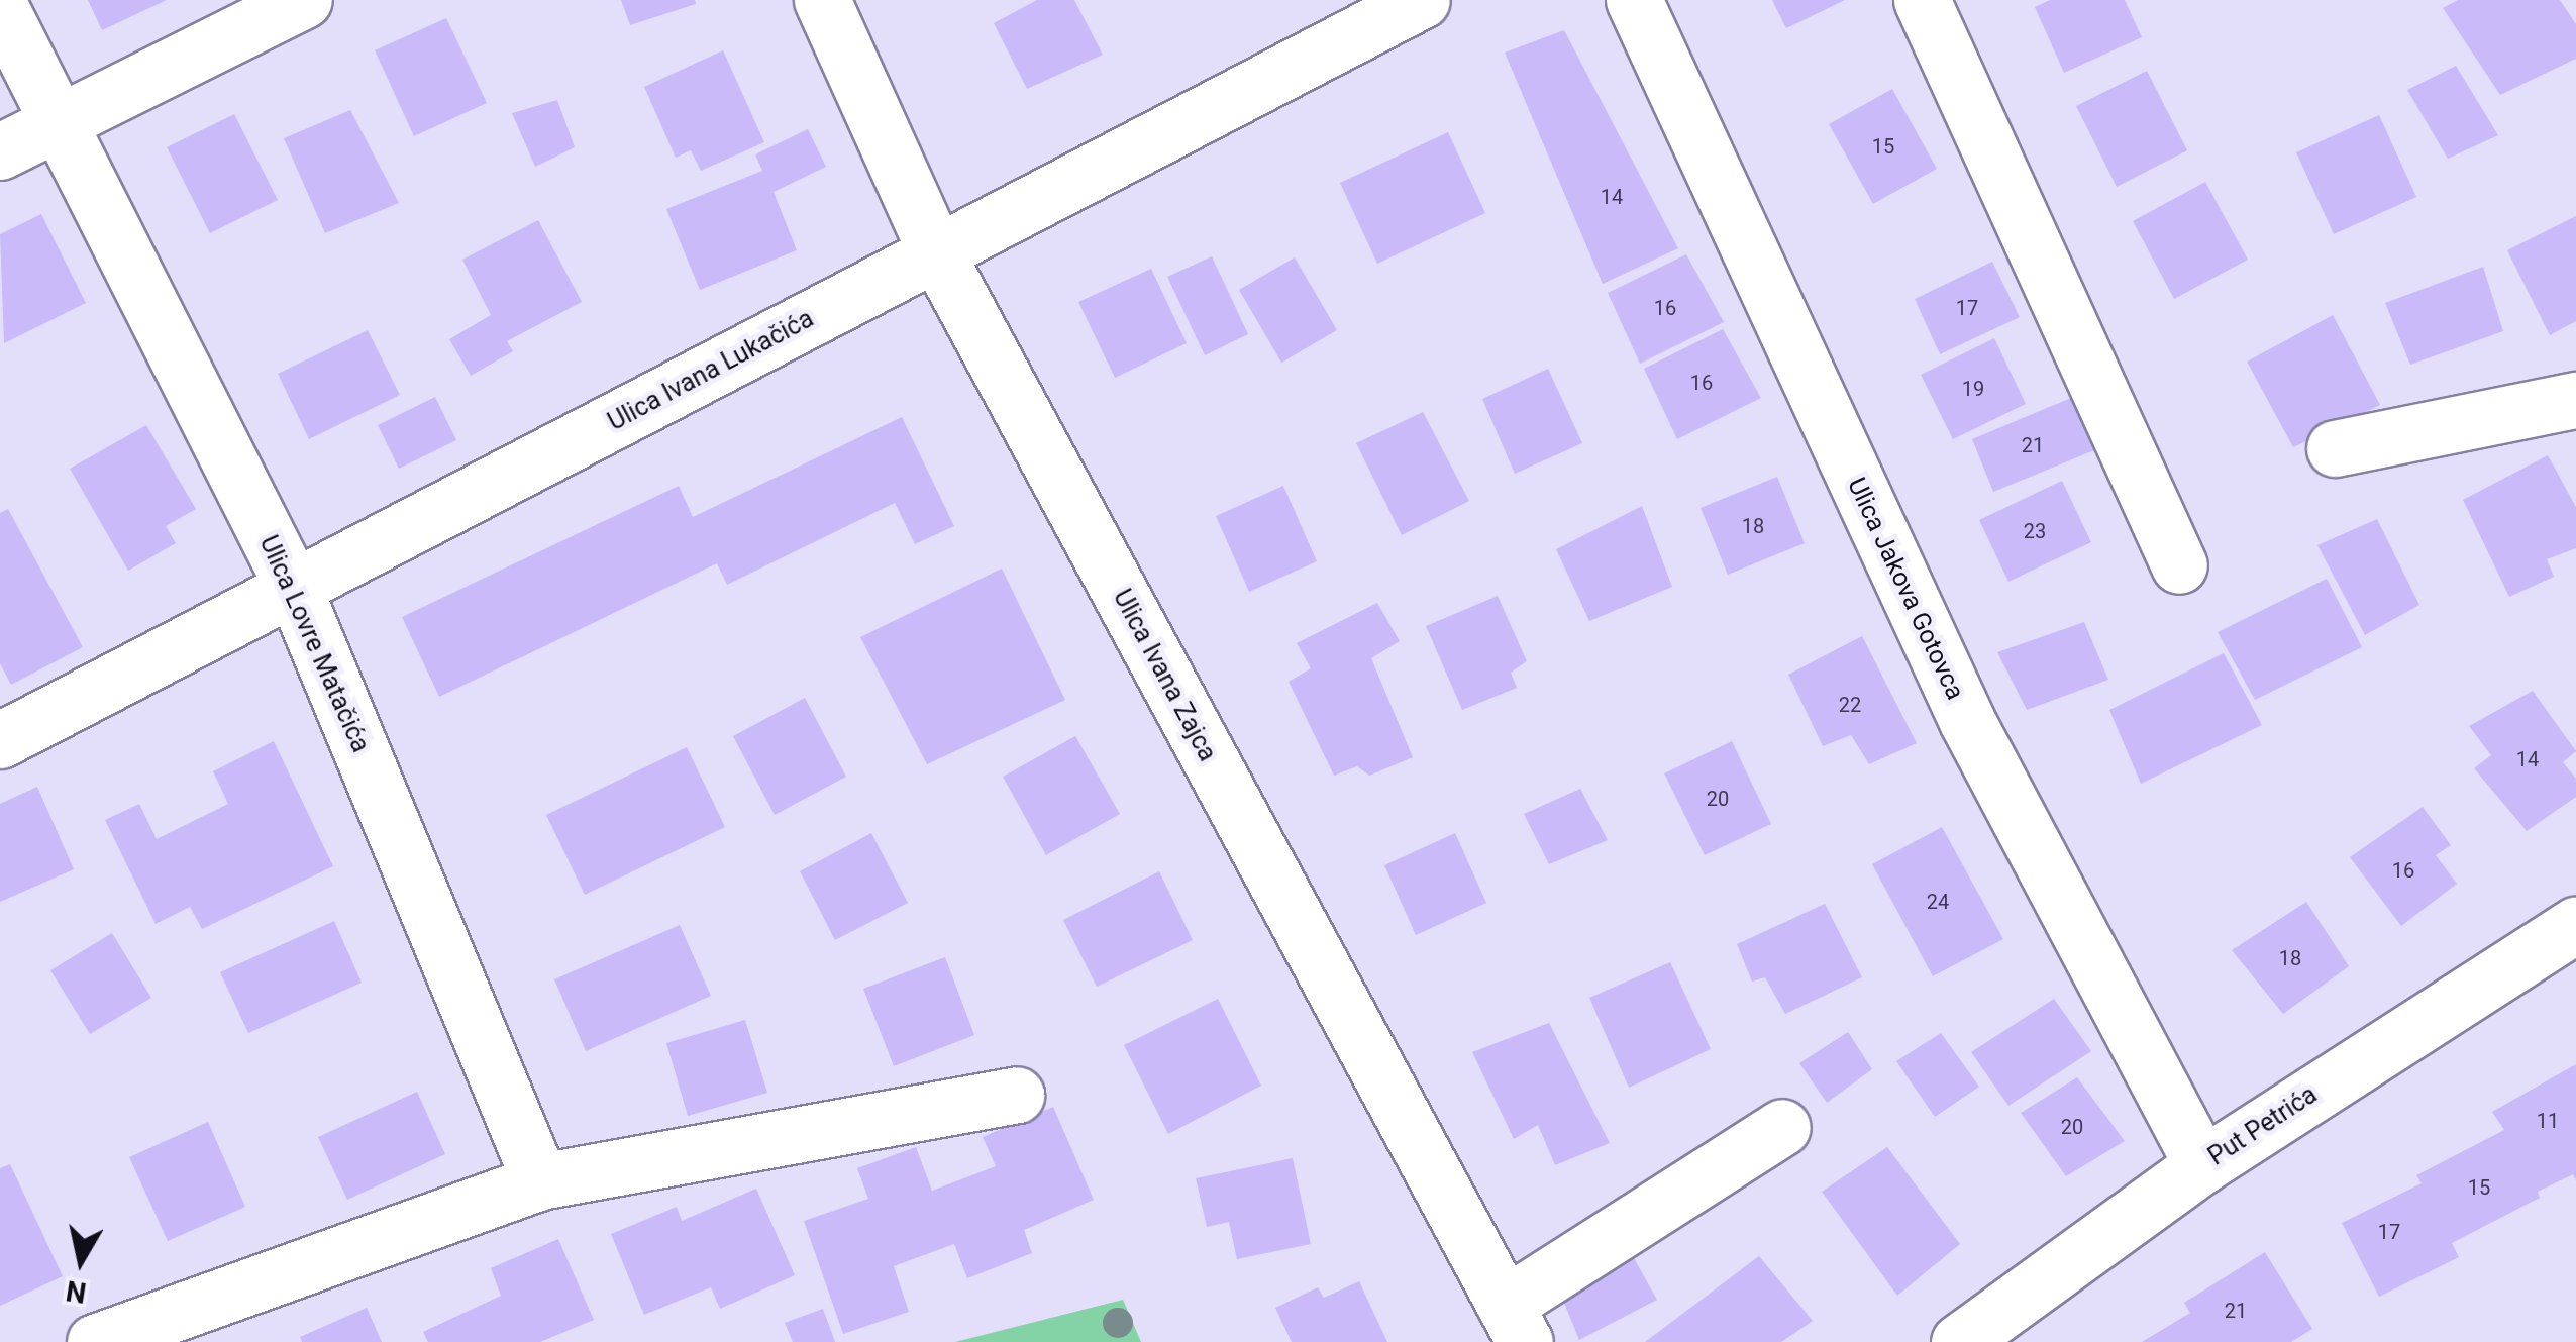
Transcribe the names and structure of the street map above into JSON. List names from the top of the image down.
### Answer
{
  "streets": {
    "street": [
      "Ulica Ivana Lukačića",
      "Ulica Jakova Gotovca",
      "Ulica Lovre Matačića",
      "Ulica Ivana Zajca",
      "Put Petrića"
    ]
  },
  "crossings": [
    ["Ulica Ivana Lukačića", "Ulica Lovre Matačića"],
    ["Ulica Ivana Lukačića", "Ulica Ivana Zajca"],
    ["Ulica Jakova Gotovca", "Put Petrića"]
  ],
  "house_numbers": [
    "15",
    "14",
    "16",
    "17",
    "16",
    "19",
    "21",
    "18",
    "23",
    "22",
    "14",
    "20",
    "16",
    "24",
    "18",
    "11",
    "20",
    "15",
    "17",
    "21"
  ],
  "north": "bottom"
}
